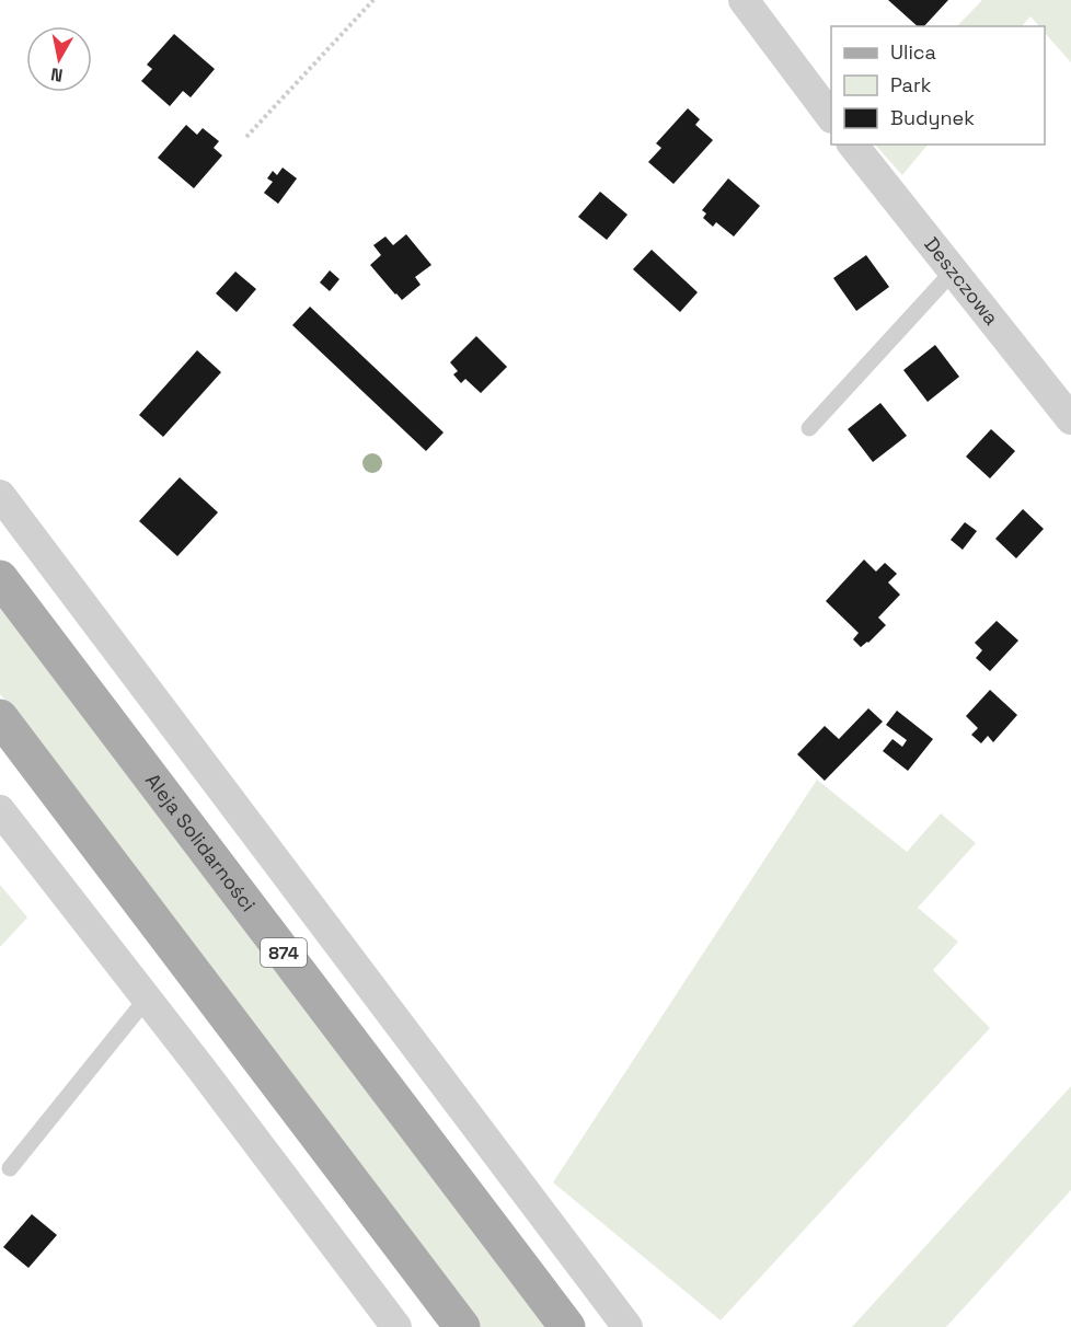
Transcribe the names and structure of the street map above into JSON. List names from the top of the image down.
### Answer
{
  "streets": {
    "main road": ["Aleja Solidarności", "874"],
    "street": ["Deszczowa"]
  },
  "legend": ["Ulica", "Park", "Budynek"],
  "north": "bottom"
}
